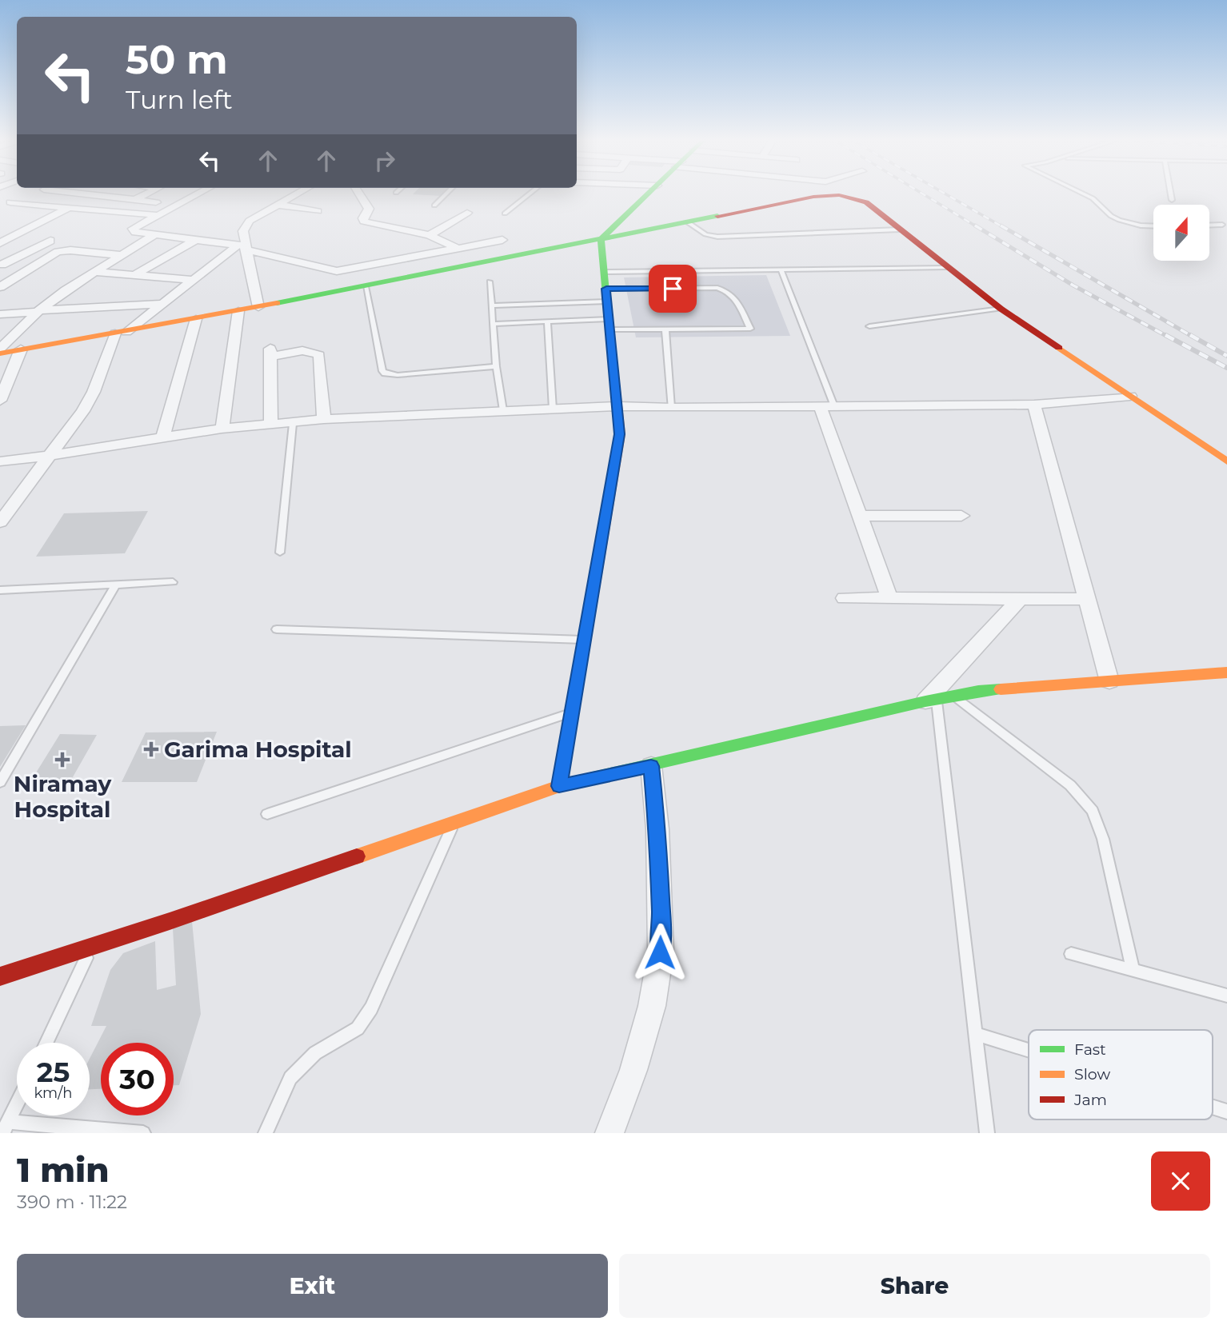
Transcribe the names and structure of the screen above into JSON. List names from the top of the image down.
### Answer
{
  "places": {
    "health": ["Garima Hospital", "Niramay Hospital"]
  },
  "legend": ["Fast", "Slow", "Jam"],
  "north": "top",
  "page": {
    "turn": ["50 m", "Turn left"],
    "speed": "25 km/h",
    "limit": "30",
    "heading": ["1 min", "390 m · 11:22"],
    "buttons": ["Exit", "Share"]
  }
}
